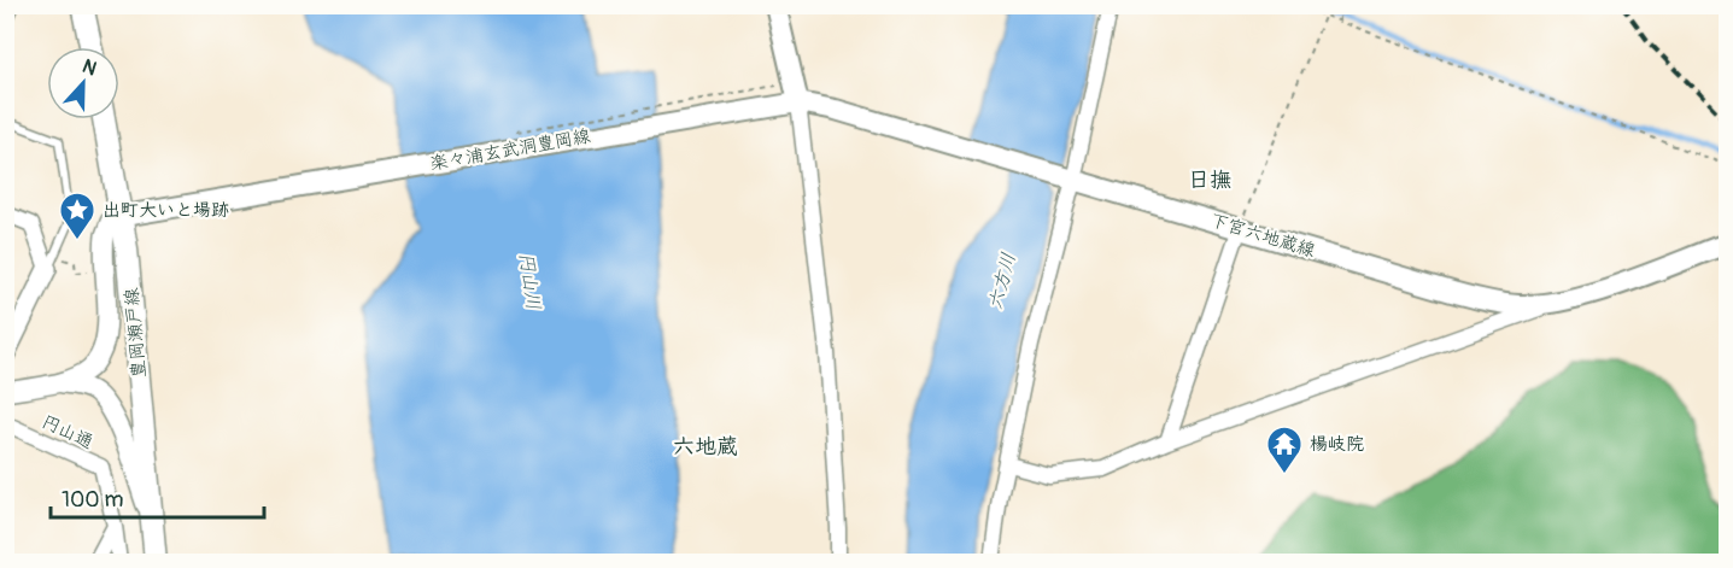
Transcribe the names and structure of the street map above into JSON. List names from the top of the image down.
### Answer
{
  "streets": {
    "main road": ["楽々浦玄武洞豊岡線", "下宮六地蔵線", "豊岡瀬戸線"],
    "street": ["円山通"]
  },
  "crossings": [
    ["楽々浦玄武洞豊岡線", "下宮六地蔵線"],
    ["楽々浦玄武洞豊岡線", "豊岡瀬戸線"]
  ],
  "districts": ["日撫", "六地蔵"],
  "water": ["円山川", "六方川"],
  "places": {
    "place": ["出町大いと場跡"],
    "temple": ["楊岐院"]
  },
  "scale_bar": "100 m",
  "north": "top"
}
